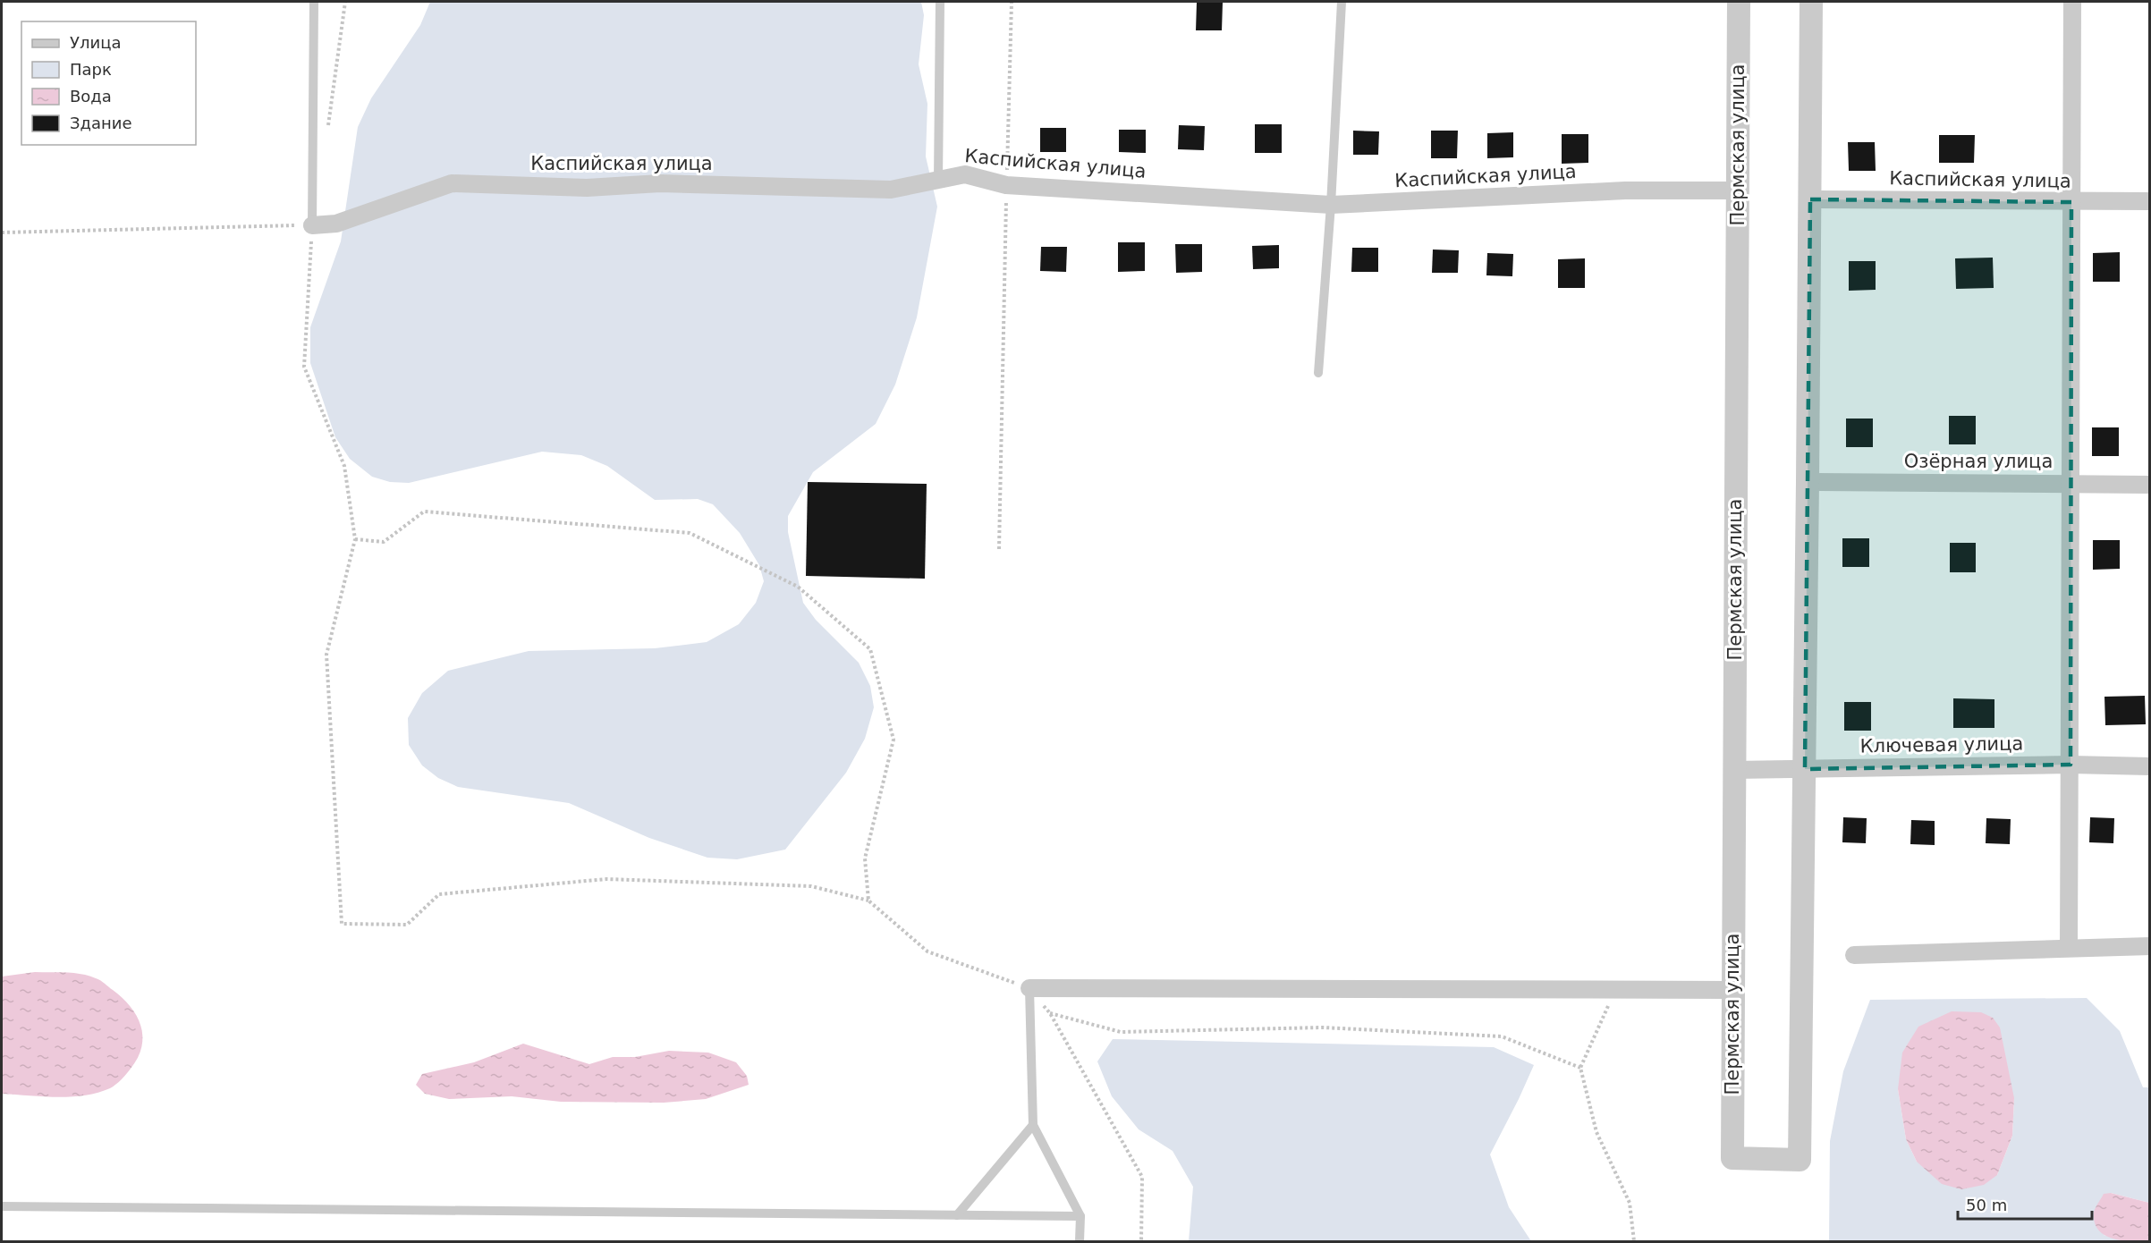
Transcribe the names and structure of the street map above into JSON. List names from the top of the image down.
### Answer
{
  "streets": {
    "street": [
      "Пермская улица",
      "Каспийская улица",
      "Озёрная улица",
      "Ключевая улица"
    ]
  },
  "crossings": [
    ["Пермская улица", "Каспийская улица"],
    ["Пермская улица", "Ключевая улица"]
  ],
  "legend": [
    "Улица",
    "Парк",
    "Вода",
    "Здание"
  ],
  "scale_bar": "50 m"
}
